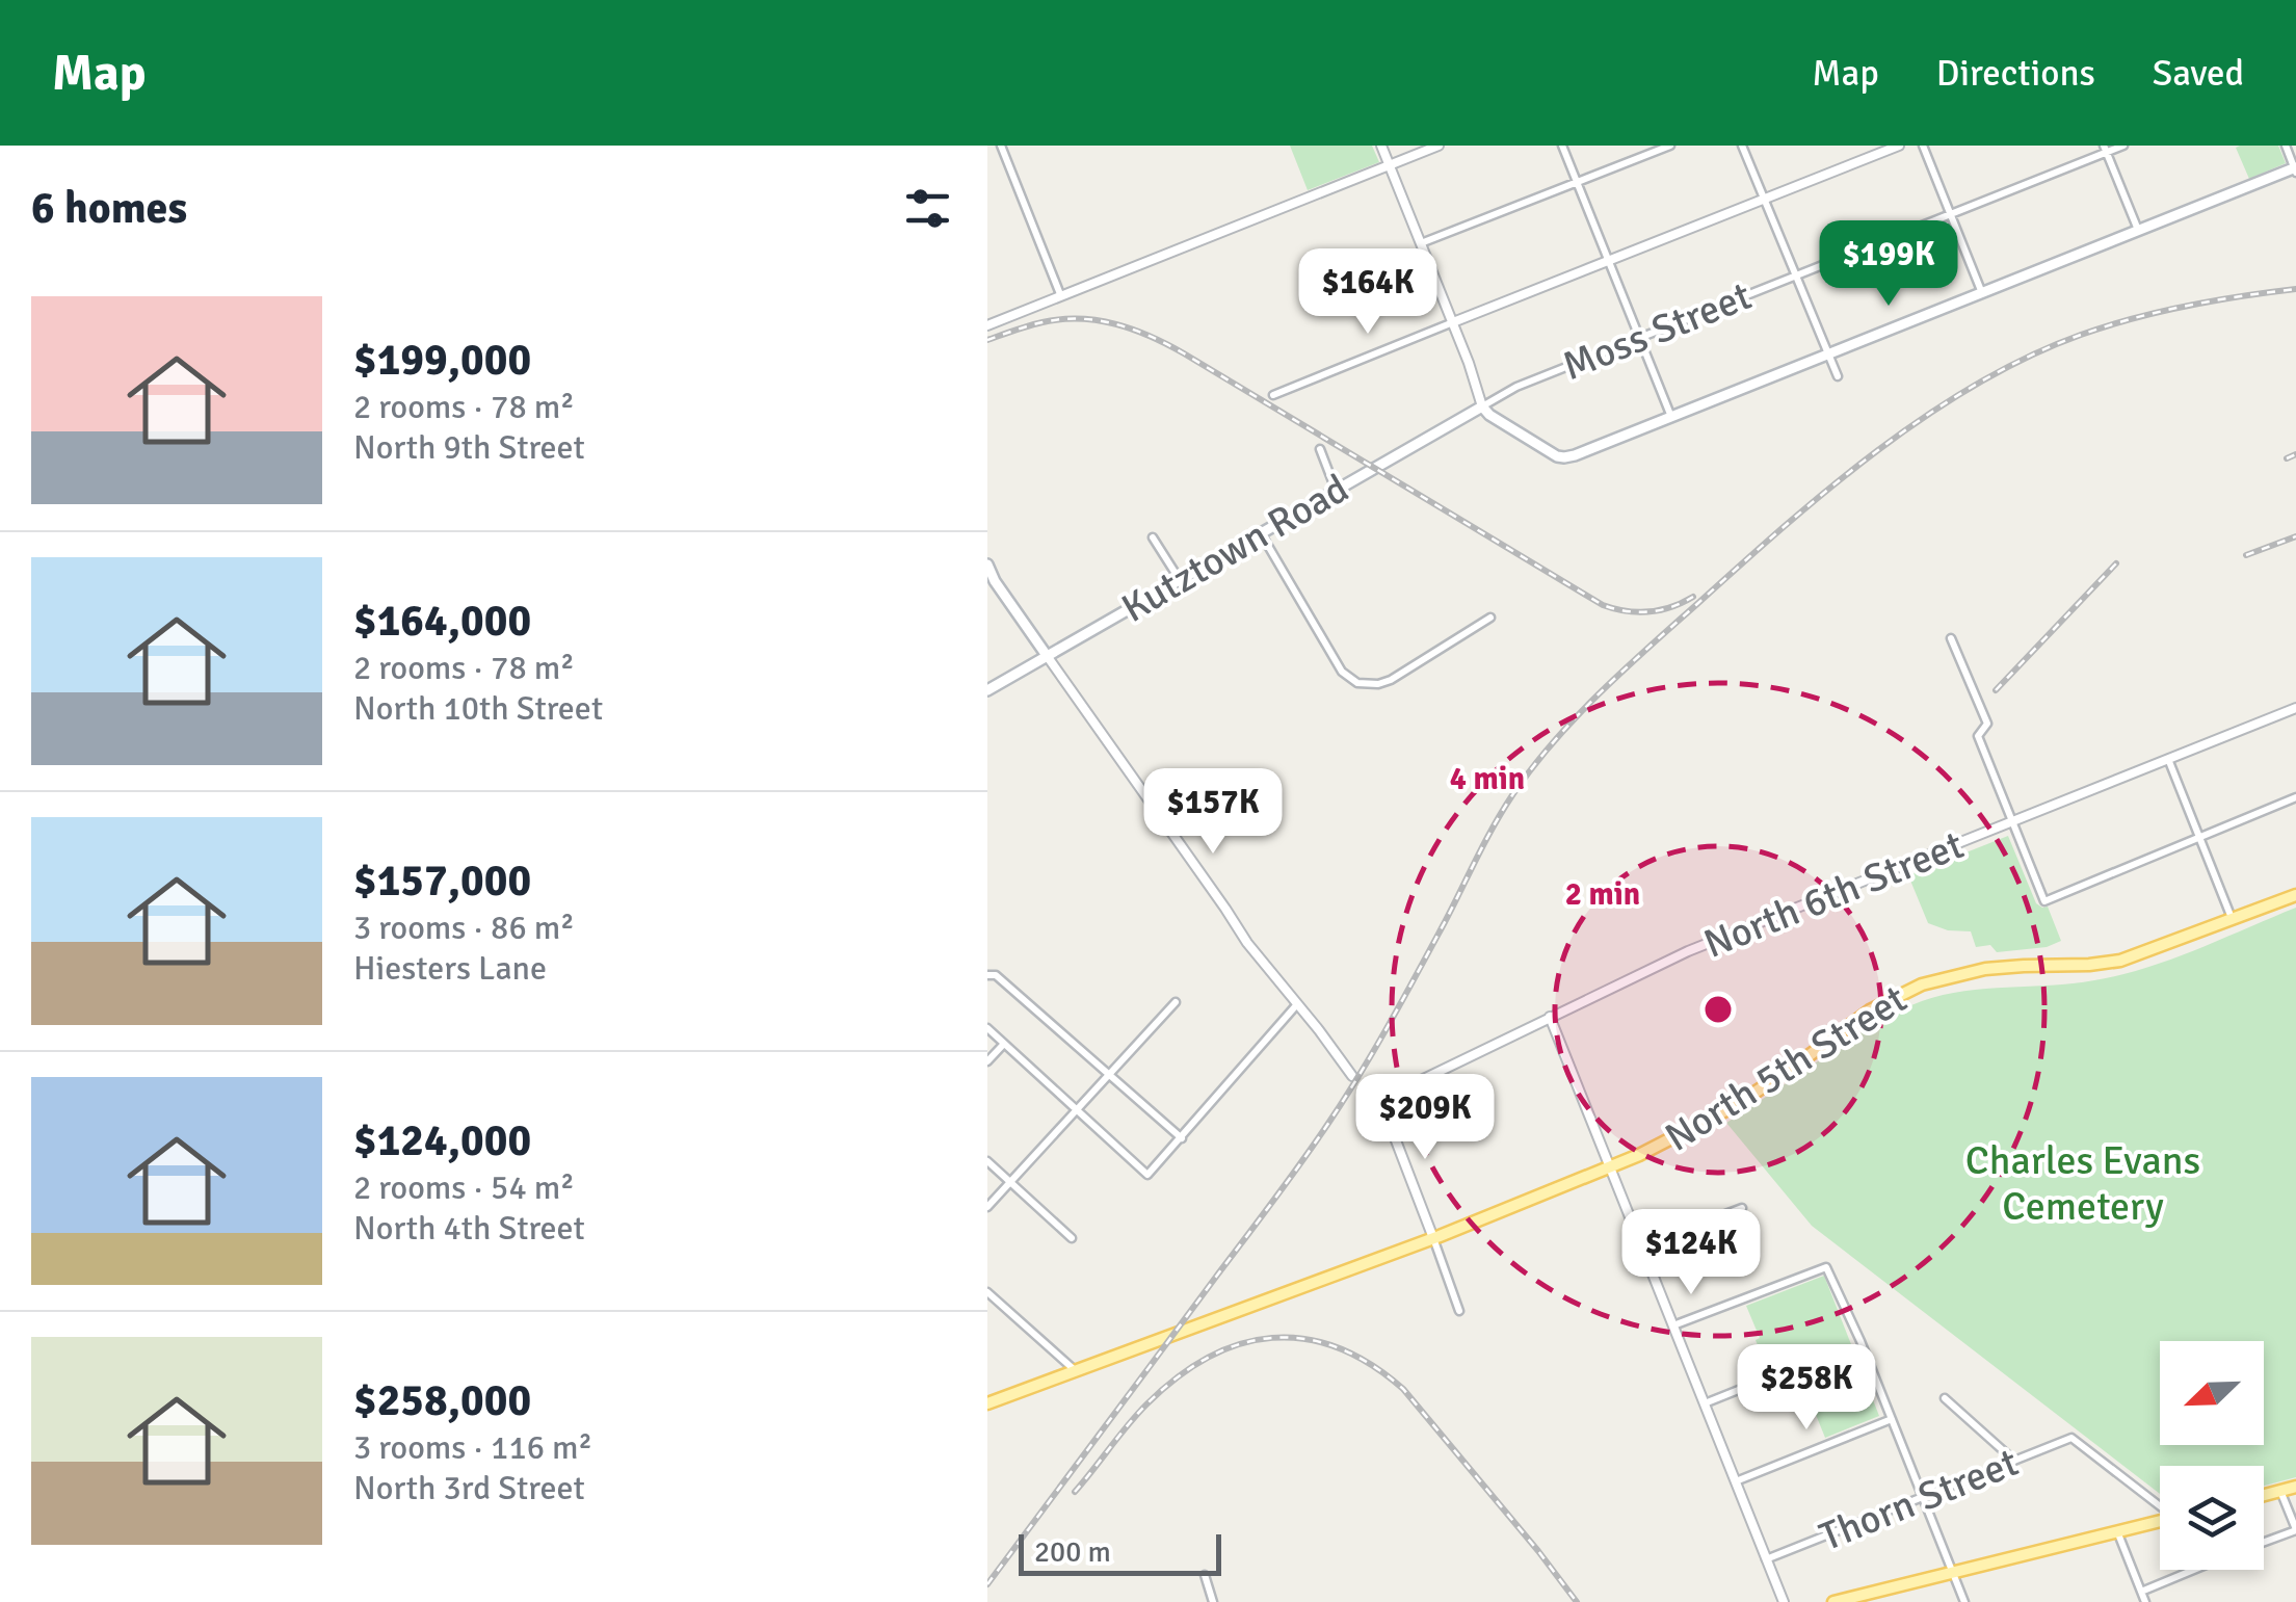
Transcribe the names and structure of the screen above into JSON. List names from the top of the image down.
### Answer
{
  "streets": {
    "main road": ["Kutztown Road", "North 5th Street"],
    "street": ["Moss Street", "North 6th Street", "Thorn Street"]
  },
  "crossings": [
    ["Moss Street", "Kutztown Road"],
    ["North 6th Street", "North 5th Street"]
  ],
  "parks": ["Charles Evans Cemetery"],
  "scale_bar": "200 m",
  "north": "bottom left",
  "page": {
    "header": "Map",
    "nav": ["Map", "Directions", "Saved"],
    "heading": "6 homes",
    "price": [
      "$199K",
      "$164K",
      "$157K",
      "$209K",
      "$124K",
      "$258K"
    ],
    "list": [
      {
        "name": "$199,000",
        "note": "2 rooms · 78 m² · North 9th Street"
      },
      {
        "name": "$164,000",
        "note": "2 rooms · 78 m² · North 10th Street"
      },
      {
        "name": "$157,000",
        "note": "3 rooms · 86 m² · Hiesters Lane"
      },
      {
        "name": "$124,000",
        "note": "2 rooms · 54 m² · North 4th Street"
      },
      {
        "name": "$258,000",
        "note": "3 rooms · 116 m² · North 3rd Street"
      }
    ],
    "scale": "200 m"
  },
  "rings": ["4 min", "2 min"]
}
